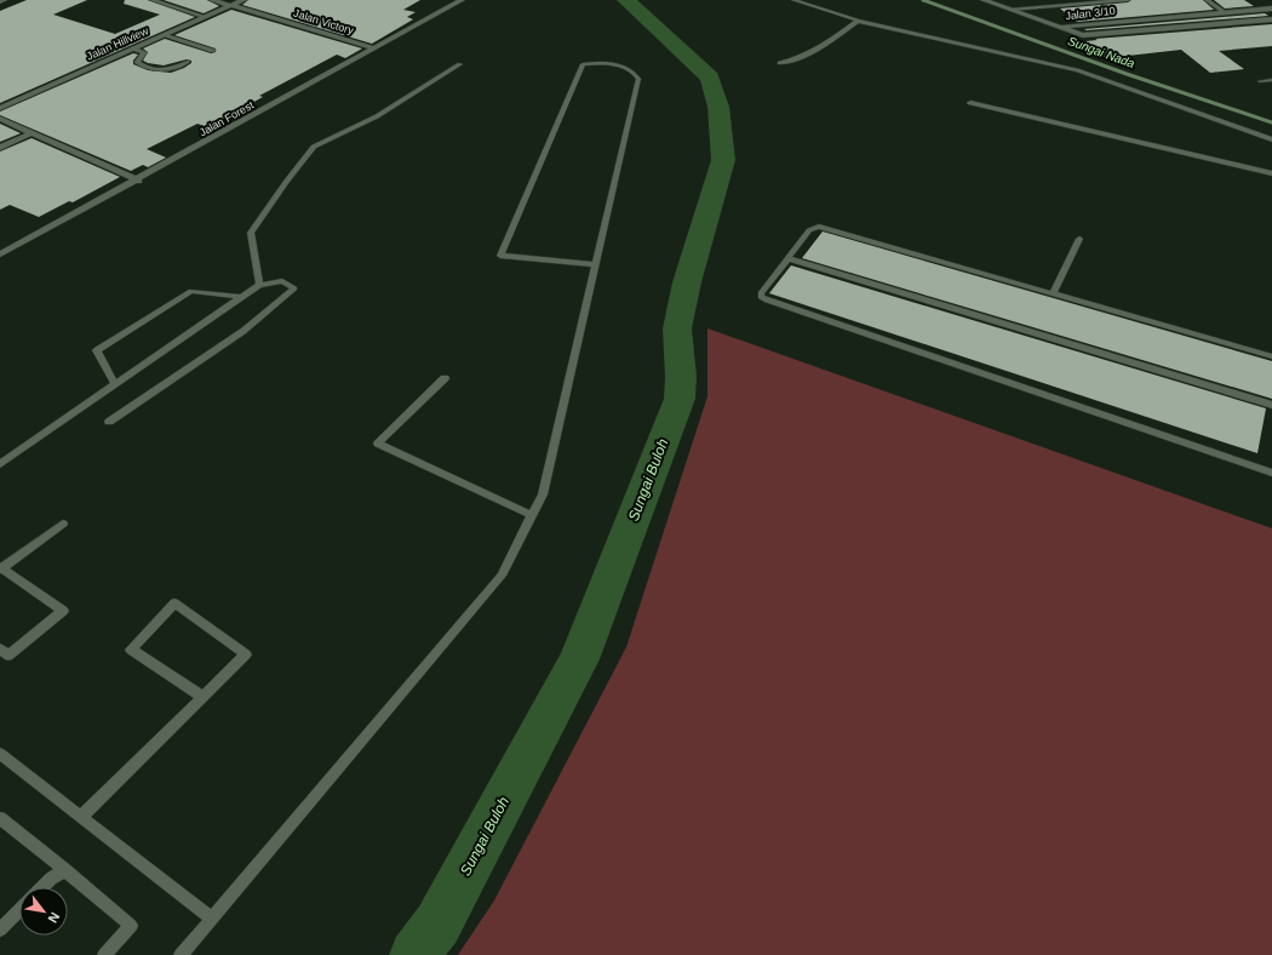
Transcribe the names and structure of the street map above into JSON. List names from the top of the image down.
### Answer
{
  "streets": {
    "street": [
      "Jalan 3/10",
      "Jalan Victory",
      "Jalan Hillview",
      "Jalan Forest"
    ]
  },
  "crossings": [
    ["Jalan Victory", "Jalan Hillview"],
    ["Jalan Victory", "Jalan Forest"]
  ],
  "water": ["Sungai Nada", "Sungai Buloh"],
  "north": "bottom right"
}
